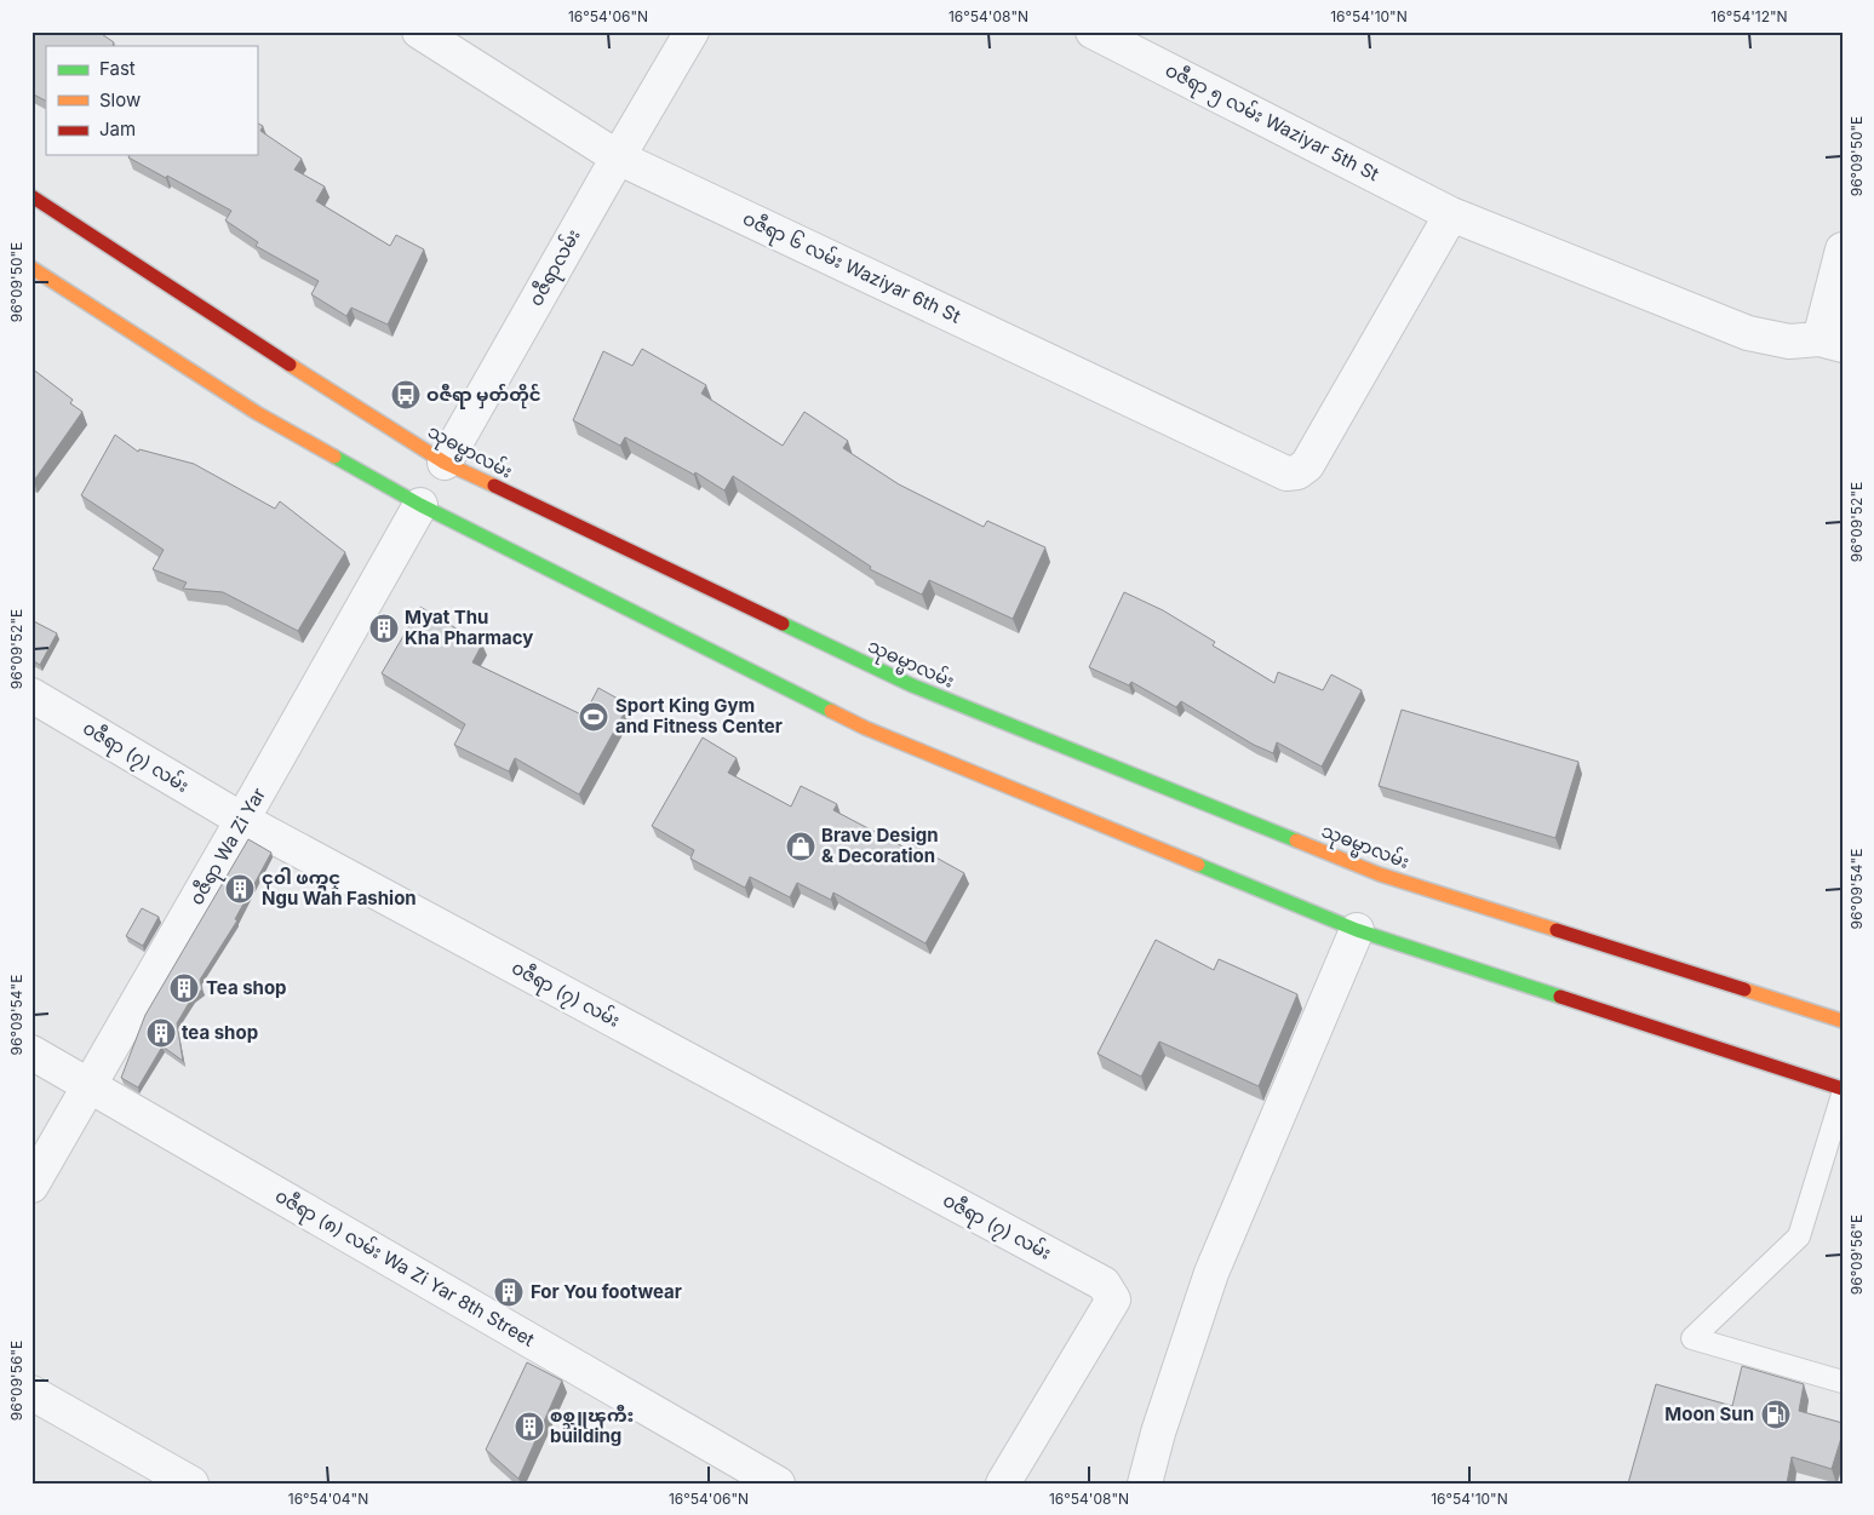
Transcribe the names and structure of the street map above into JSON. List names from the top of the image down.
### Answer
{
  "streets": {
    "main road": ["သုဓမ္မာလမ်း"],
    "street": [
      "ဝဇီရာ ၅ လမ်း Waziyar 5th St",
      "ဝဇီရာလမ်း",
      "ဝဇီရာ ၆ လမ်း Waziyar 6th St",
      "၀ဇီရာ (၇) လမ်း",
      "၀ဇီရာ Wa Zi Yar",
      "၀ဇီရာ (၈) လမ်း Wa Zi Yar 8th Street"
    ]
  },
  "crossings": [
    ["ဝဇီရာ ၅ လမ်း Waziyar 5th St", "ဝဇီရာ ၆ လမ်း Waziyar 6th St"],
    ["ဝဇီရာလမ်း", "ဝဇီရာ ၆ လမ်း Waziyar 6th St"],
    ["ဝဇီရာလမ်း", "သုဓမ္မာလမ်း"],
    ["၀ဇီရာ (၇) လမ်း", "၀ဇီရာ Wa Zi Yar"],
    ["၀ဇီရာ Wa Zi Yar", "၀ဇီရာ (၈) လမ်း Wa Zi Yar 8th Street"]
  ],
  "places": {
    "bus stop": ["ဝဇီရာ မှတ်တိုင်"],
    "building": [
      "Myat Thu Kha Pharmacy",
      "ငု၀ါ ဖက္ရွင္ Ngu Wah Fashion",
      "Tea shop",
      "tea shop",
      "For You footwear",
      "စစ္သူၾကီး building"
    ],
    "sports": ["Sport King Gym and Fitness Center"],
    "shop": ["Brave Design & Decoration"],
    "fuel station": ["Moon Sun"]
  },
  "legend": ["Fast", "Slow", "Jam"],
  "coordinates": [
    "16°54'06\"N",
    "16°54'08\"N",
    "16°54'10\"N",
    "16°54'12\"N",
    "96°09'50\"E",
    "96°09'52\"E",
    "96°09'54\"E",
    "96°09'56\"E",
    "16°54'04\"N"
  ]
}
